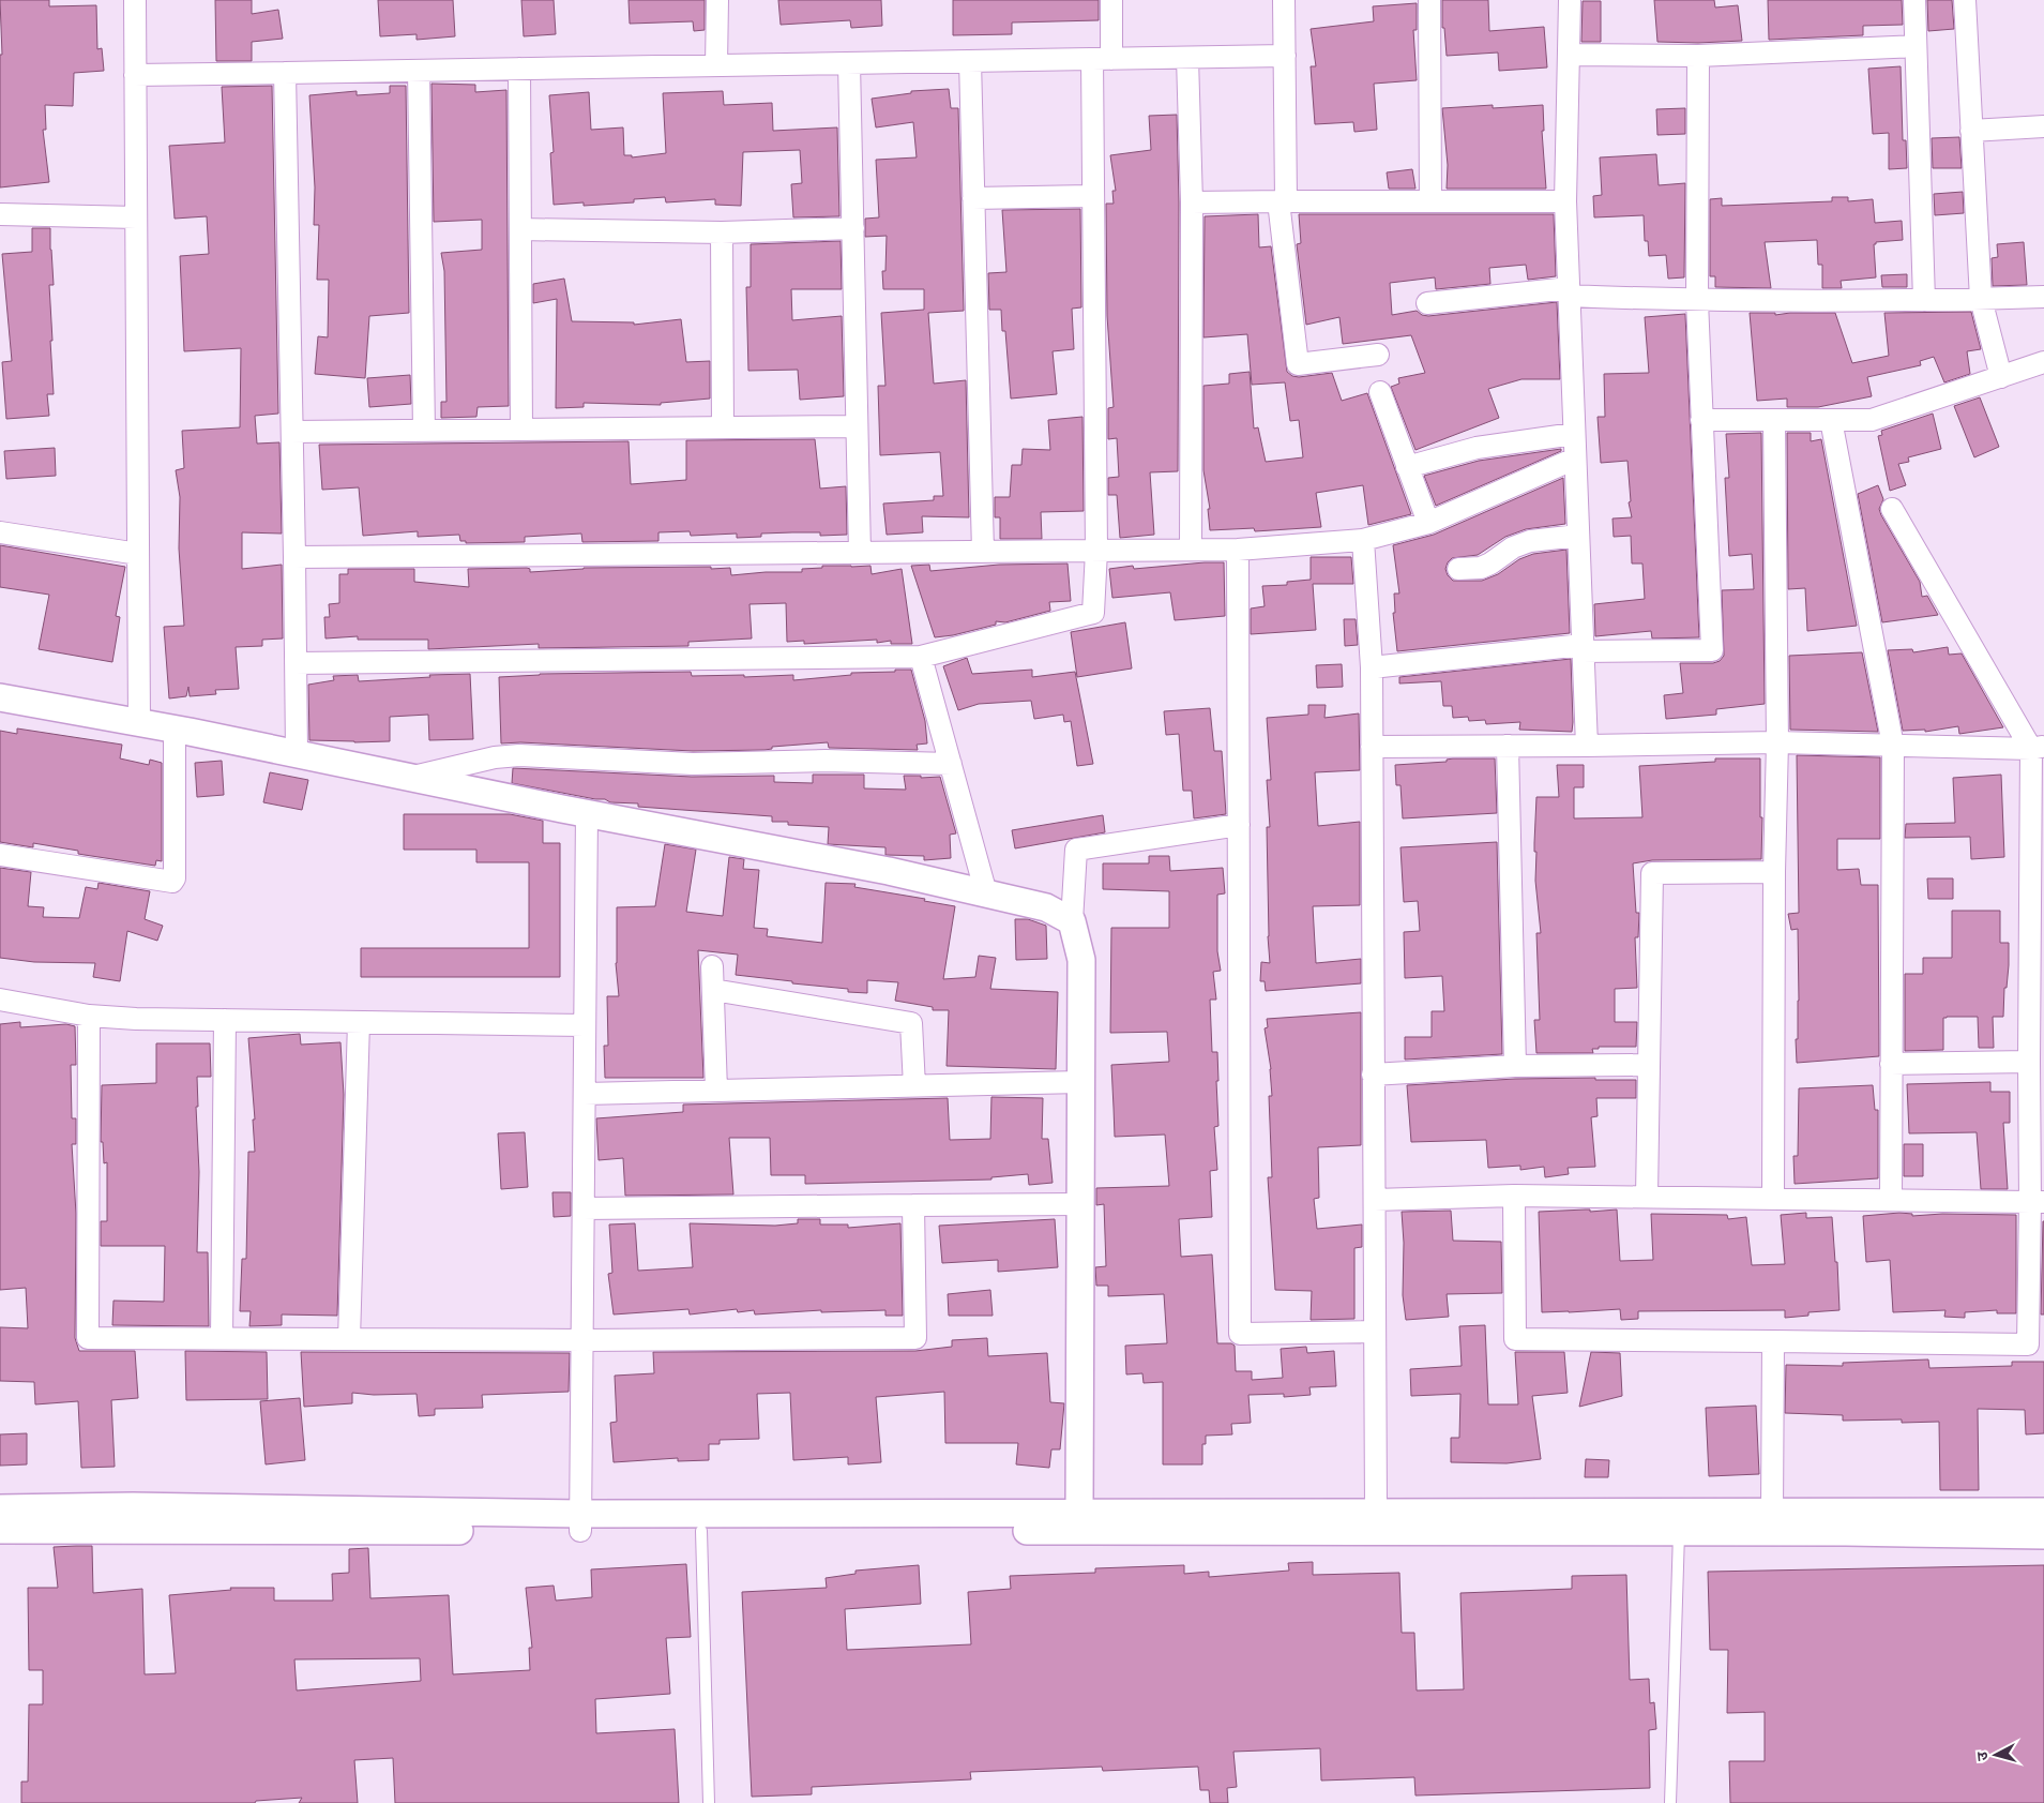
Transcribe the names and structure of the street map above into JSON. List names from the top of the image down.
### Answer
{
  "north": "left"
}
